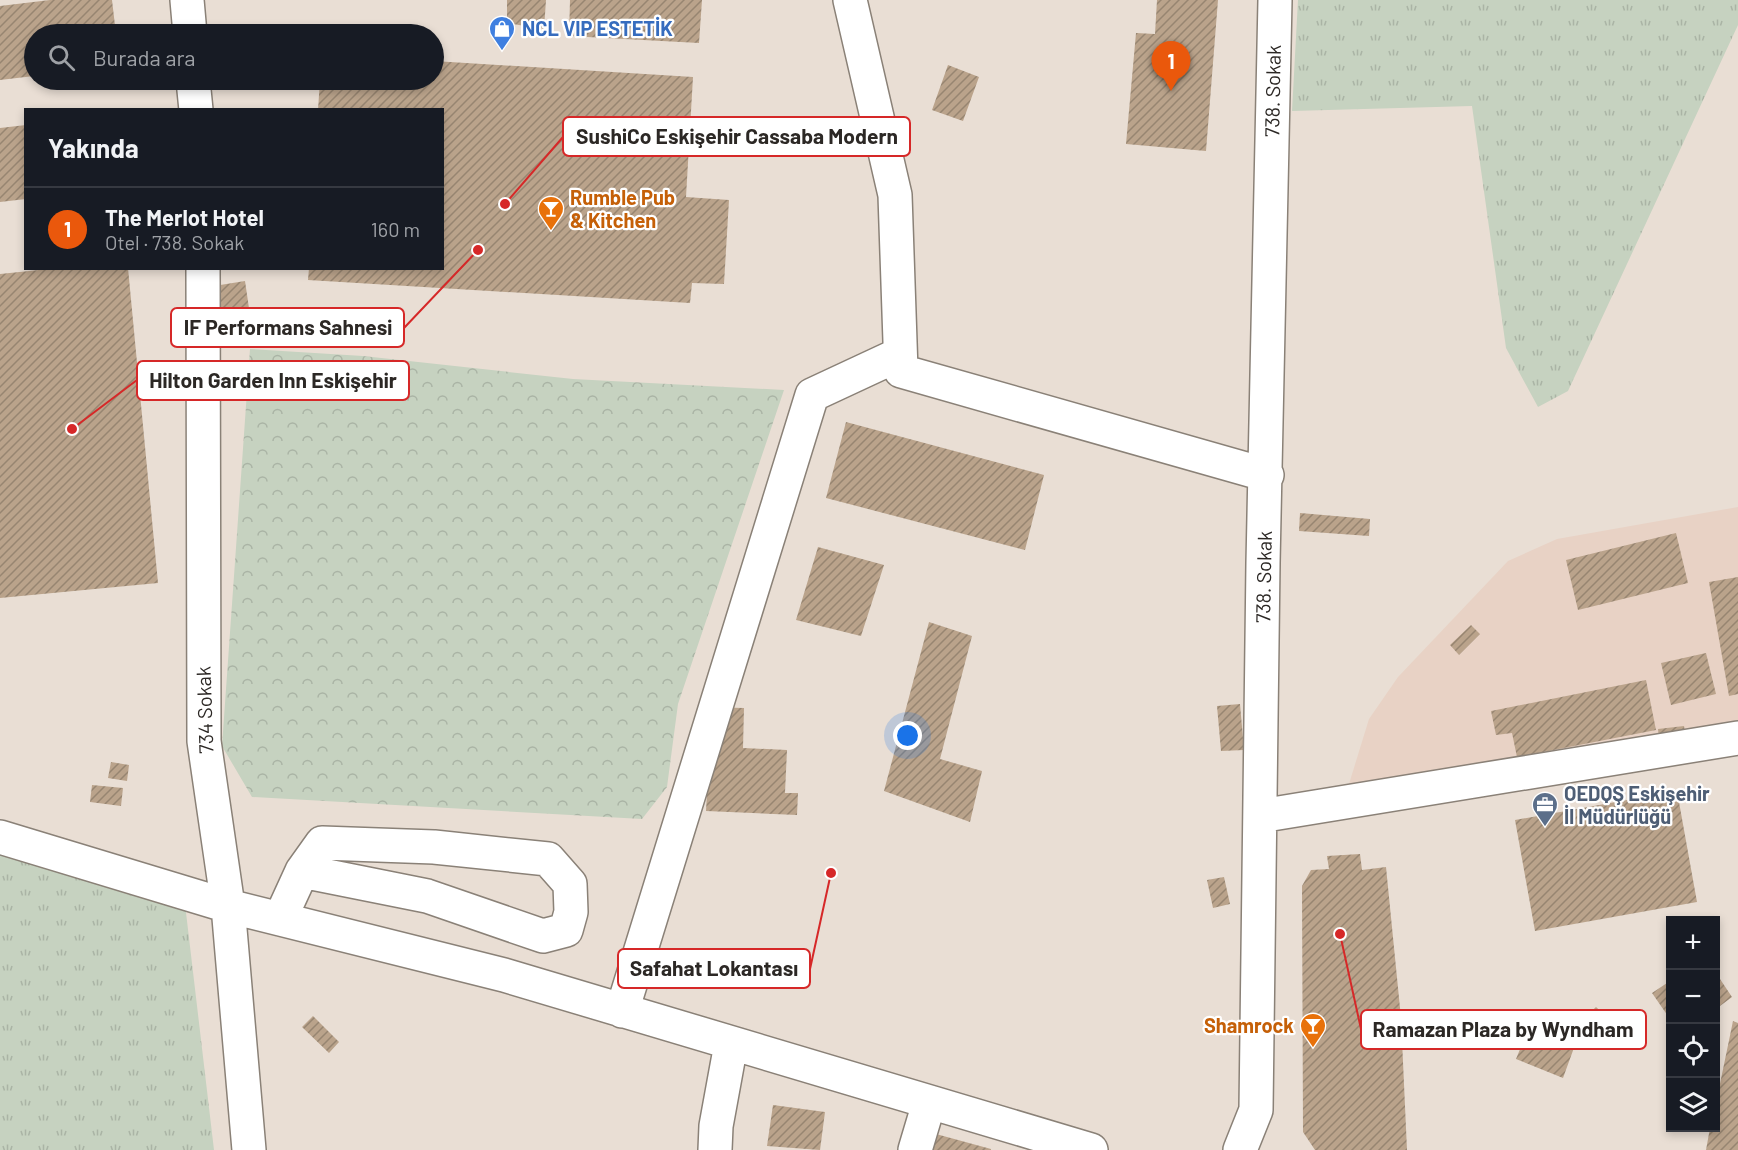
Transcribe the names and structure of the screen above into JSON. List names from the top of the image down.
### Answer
{
  "streets": {
    "street": ["738. Sokak", "734 Sokak"]
  },
  "places": {
    "shop": ["NCL VIP ESTETİK"],
    "other": [
      "SushiCo Eskişehir Cassaba Modern",
      "IF Performans Sahnesi",
      "Hilton Garden Inn Eskişehir",
      "Safahat Lokantası",
      "Ramazan Plaza by Wyndham"
    ],
    "bar": ["Rumble Pub & Kitchen", "Shamrock"],
    "office": ["OEDQŞ Eskişehir İl Müdürlüğü"]
  },
  "page": {
    "search": "Burada ara",
    "pins": "1",
    "heading": "Yakında",
    "list": [
      {
        "mark": "1",
        "name": "The Merlot Hotel",
        "note": "Otel · 738. Sokak",
        "value": "160 m"
      }
    ],
    "map_buttons": ["+", "−"]
  }
}
